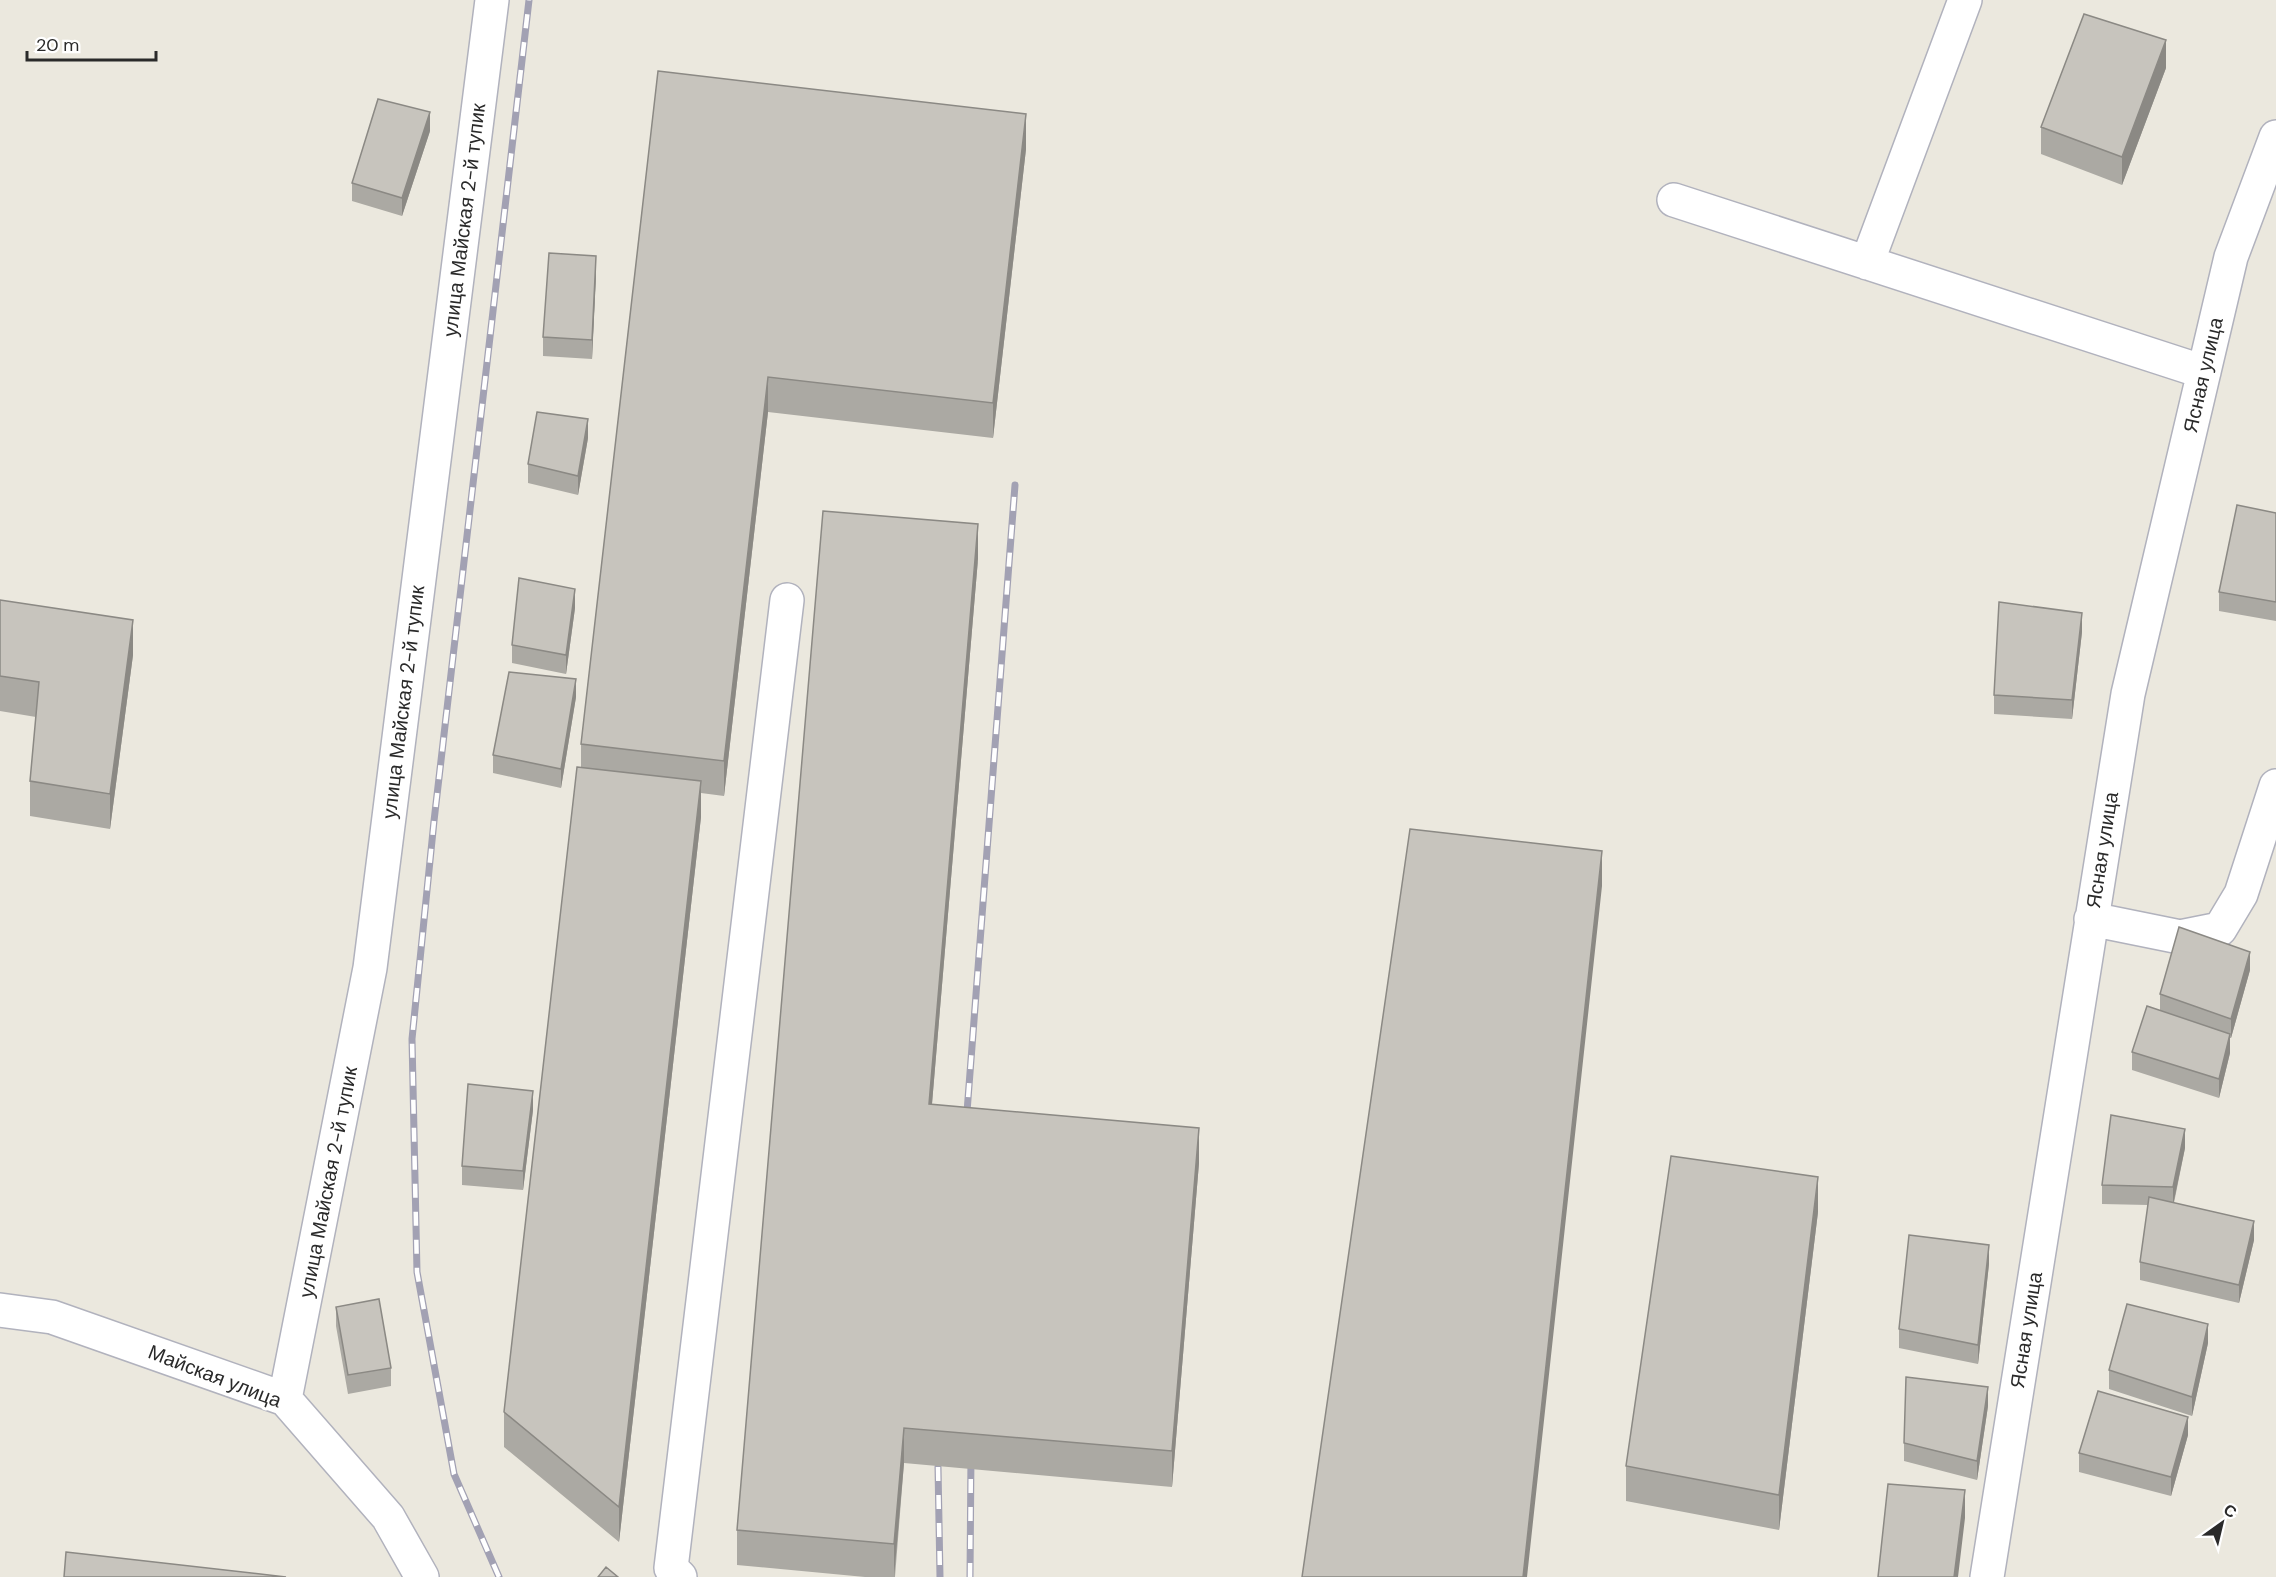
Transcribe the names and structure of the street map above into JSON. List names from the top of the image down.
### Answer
{
  "streets": {
    "street": ["улица Майская 2-й тупик", "Ясная улица", "Майская улица"]
  },
  "crossings": [
    ["улица Майская 2-й тупик", "Майская улица"]
  ],
  "scale_bar": "20 m",
  "north": "top right"
}
